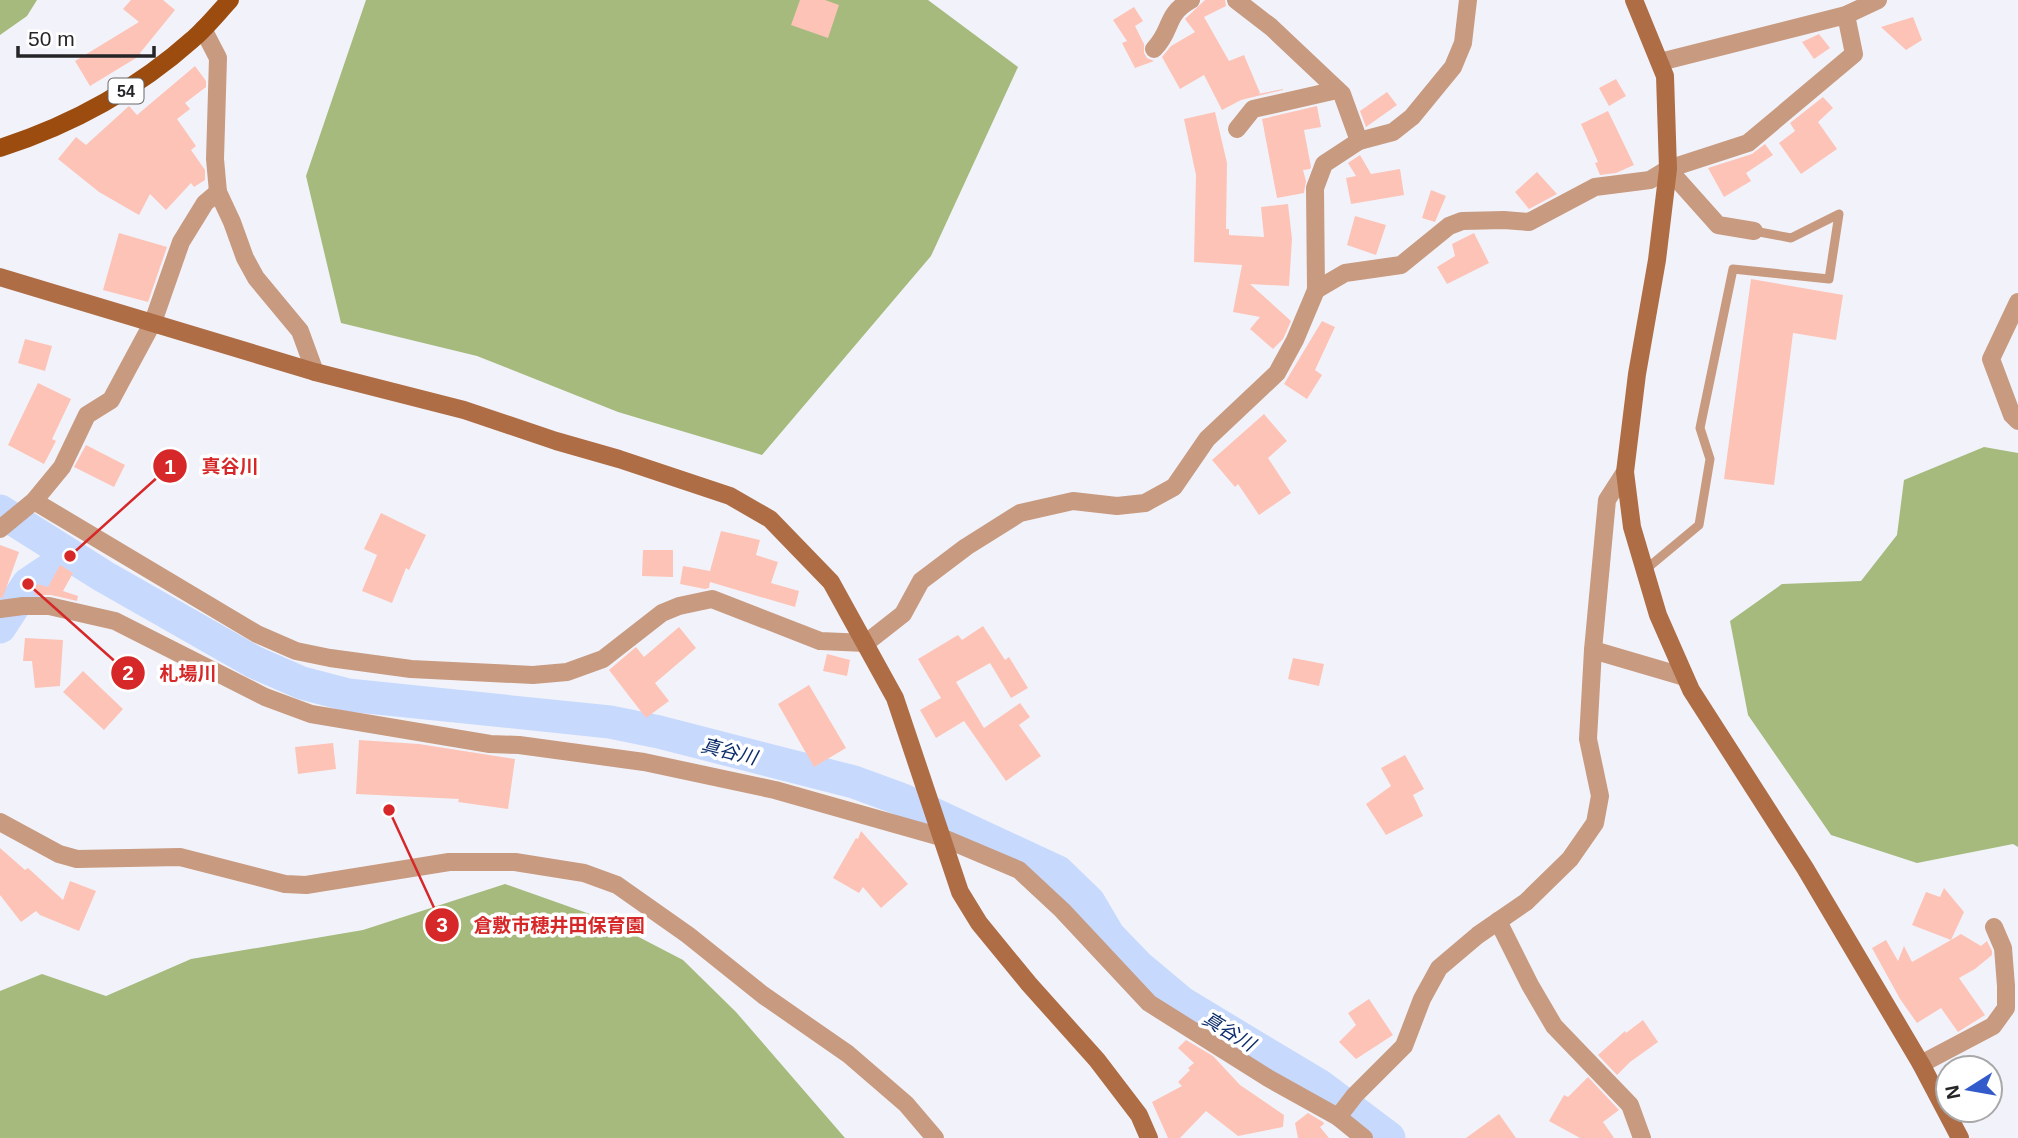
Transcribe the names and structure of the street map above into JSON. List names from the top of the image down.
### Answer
{
  "streets": {
    "main road": ["54"]
  },
  "water": ["真谷川"],
  "places": ["真谷川", "札場川", "倉敷市穂井田保育園"],
  "scale_bar": "50 m",
  "north": "left"
}
